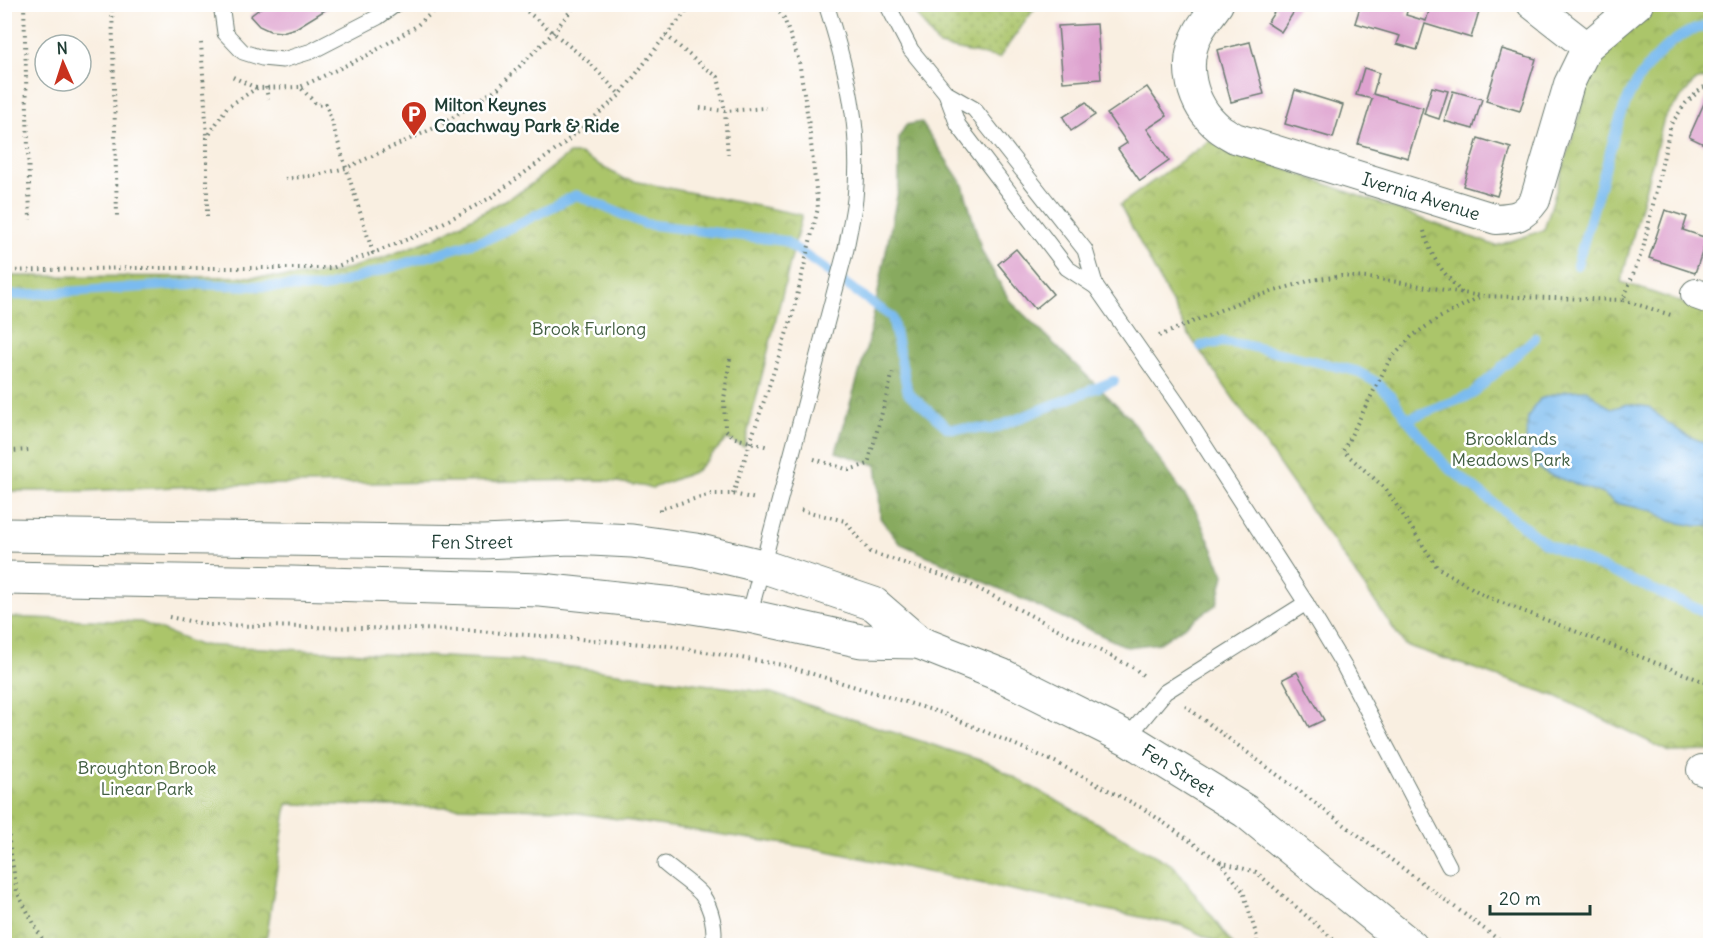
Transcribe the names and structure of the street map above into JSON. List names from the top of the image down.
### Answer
{
  "streets": {
    "street": ["Ivernia Avenue", "Fen Street"]
  },
  "parks": ["Brook Furlong", "Brooklands Meadows Park", "Broughton Brook Linear Park"],
  "places": {
    "parking": ["Milton Keynes Coachway Park & Ride"]
  },
  "scale_bar": "20 m",
  "north": "top"
}
